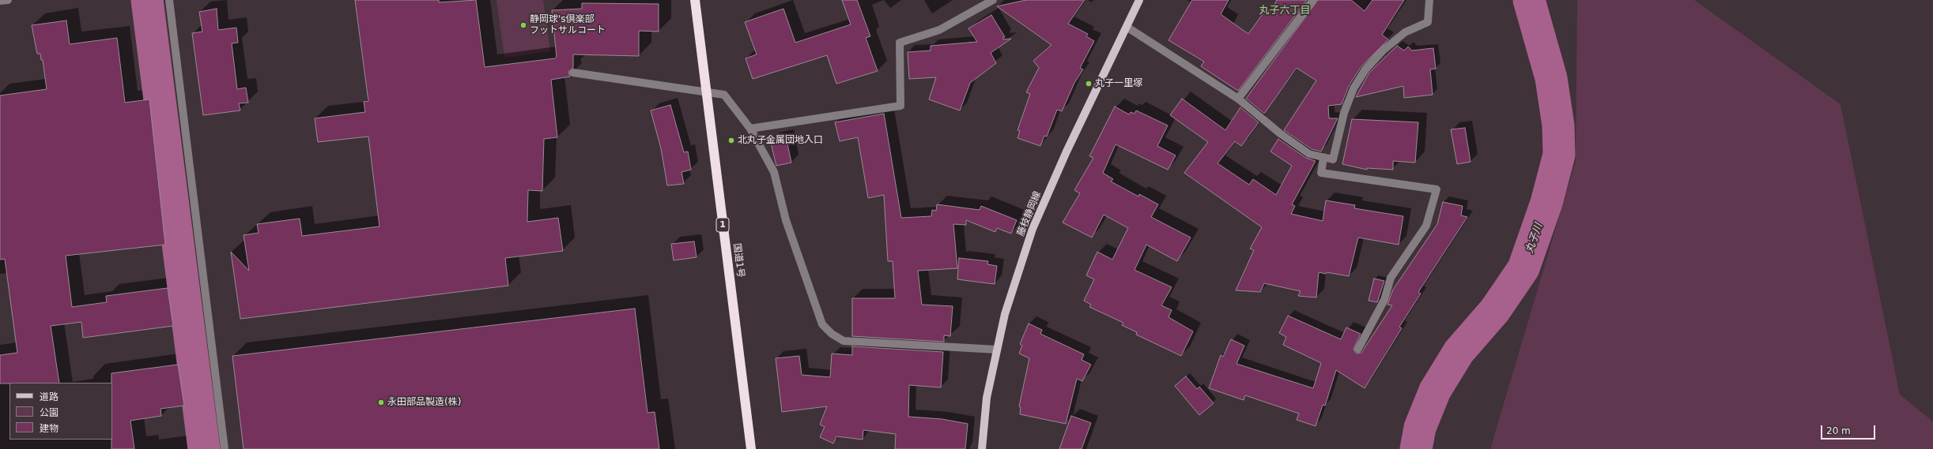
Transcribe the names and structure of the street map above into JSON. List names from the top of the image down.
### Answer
{
  "streets": {
    "highway": ["1", "国道1号"],
    "main road": ["藤枝静岡線"]
  },
  "districts": ["丸子六丁目"],
  "water": ["丸子川"],
  "places": [
    "静岡球's倶楽部 フットサルコート",
    "丸子一里塚",
    "北丸子金属団地入口",
    "永田部品製造(株)"
  ],
  "legend": ["道路", "公園", "建物"],
  "scale_bar": "20 m"
}
